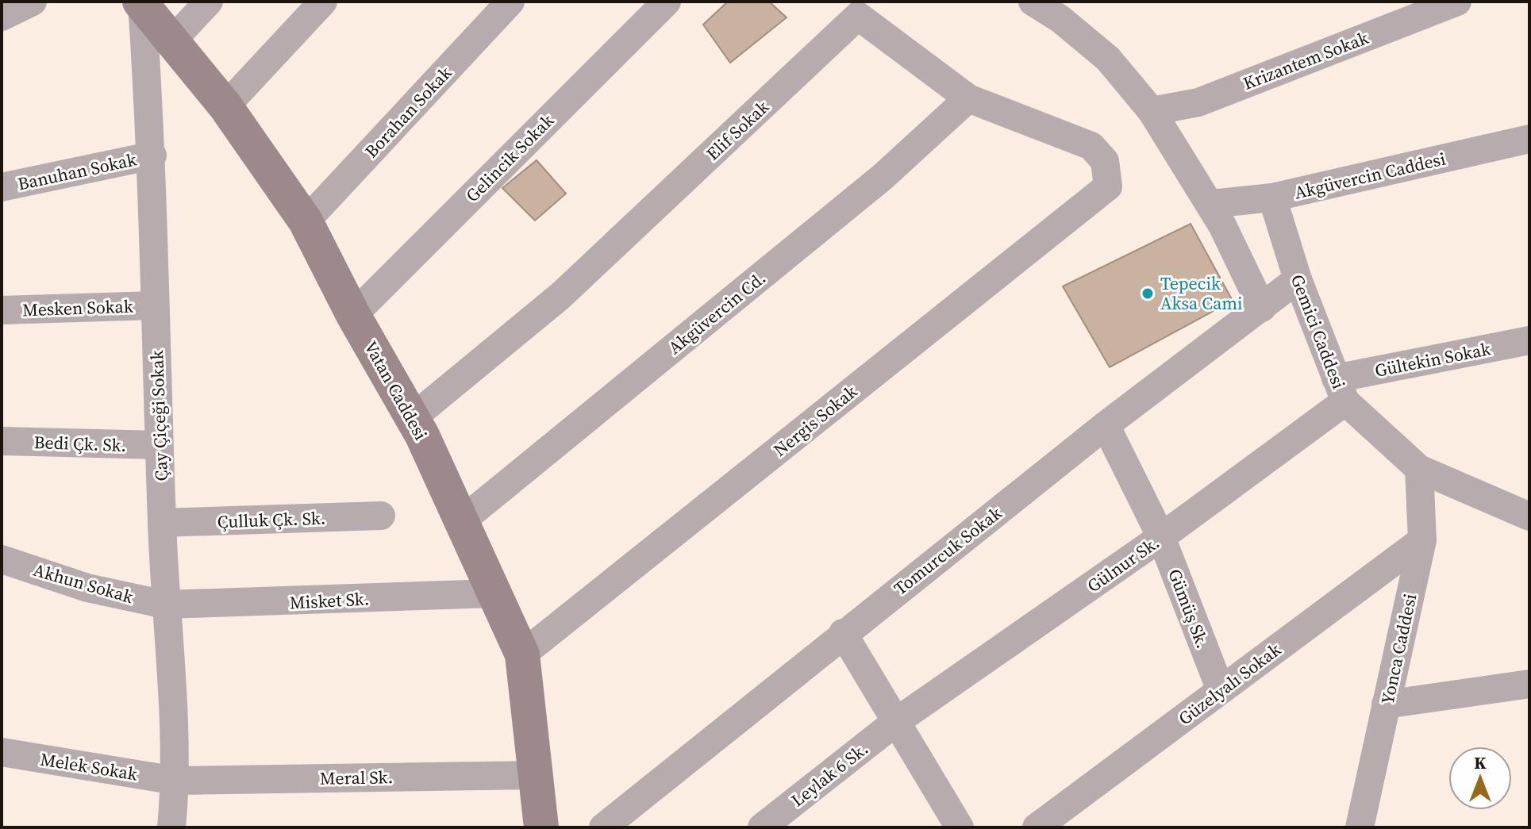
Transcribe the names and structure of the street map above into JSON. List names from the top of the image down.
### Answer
{
  "streets": {
    "street": [
      "Krizantem Sokak",
      "Borahan Sokak",
      "Elif Sokak",
      "Gelincik Sokak",
      "Banuhan Sokak",
      "Akgüvercin Caddesi",
      "Mesken Sokak",
      "Akgüvercin Cd.",
      "Gemici Caddesi",
      "Gültekin Sokak",
      "Vatan Caddesi",
      "Çay Çiçeği Sokak",
      "Nergis Sokak",
      "Bedi Çk. Sk.",
      "Çulluk Çk. Sk.",
      "Tomurcuk Sokak",
      "Gülnur Sk.",
      "Akhun Sokak",
      "Misket Sk.",
      "Gümüş Sk.",
      "Yonca Caddesi",
      "Güzelyalı Sokak",
      "Melek Sokak",
      "Leylak 6 Sk.",
      "Meral Sk."
    ]
  },
  "crossings": [
    ["Borahan Sokak", "Vatan Caddesi"],
    ["Elif Sokak", "Akgüvercin Cd."],
    ["Elif Sokak", "Vatan Caddesi"],
    ["Elif Sokak", "Nergis Sokak"],
    ["Gelincik Sokak", "Vatan Caddesi"],
    ["Banuhan Sokak", "Çay Çiçeği Sokak"],
    ["Akgüvercin Caddesi", "Gemici Caddesi"],
    ["Mesken Sokak", "Çay Çiçeği Sokak"],
    ["Akgüvercin Cd.", "Vatan Caddesi"],
    ["Gemici Caddesi", "Gültekin Sokak"],
    ["Gemici Caddesi", "Tomurcuk Sokak"],
    ["Gemici Caddesi", "Gülnur Sk."],
    ["Gemici Caddesi", "Yonca Caddesi"],
    ["Gültekin Sokak", "Gülnur Sk."],
    ["Vatan Caddesi", "Çay Çiçeği Sokak"],
    ["Vatan Caddesi", "Nergis Sokak"],
    ["Vatan Caddesi", "Misket Sk."],
    ["Vatan Caddesi", "Meral Sk."],
    ["Çay Çiçeği Sokak", "Bedi Çk. Sk."],
    ["Çay Çiçeği Sokak", "Çulluk Çk. Sk."],
    ["Çay Çiçeği Sokak", "Akhun Sokak"],
    ["Çay Çiçeği Sokak", "Misket Sk."],
    ["Çay Çiçeği Sokak", "Melek Sokak"],
    ["Çay Çiçeği Sokak", "Meral Sk."],
    ["Tomurcuk Sokak", "Gümüş Sk."],
    ["Gülnur Sk.", "Gümüş Sk."],
    ["Gülnur Sk.", "Leylak 6 Sk."],
    ["Akhun Sokak", "Misket Sk."],
    ["Gümüş Sk.", "Güzelyalı Sokak"],
    ["Yonca Caddesi", "Güzelyalı Sokak"],
    ["Melek Sokak", "Meral Sk."]
  ],
  "places": ["Tepecik Aksa Cami"],
  "north": "top"
}
